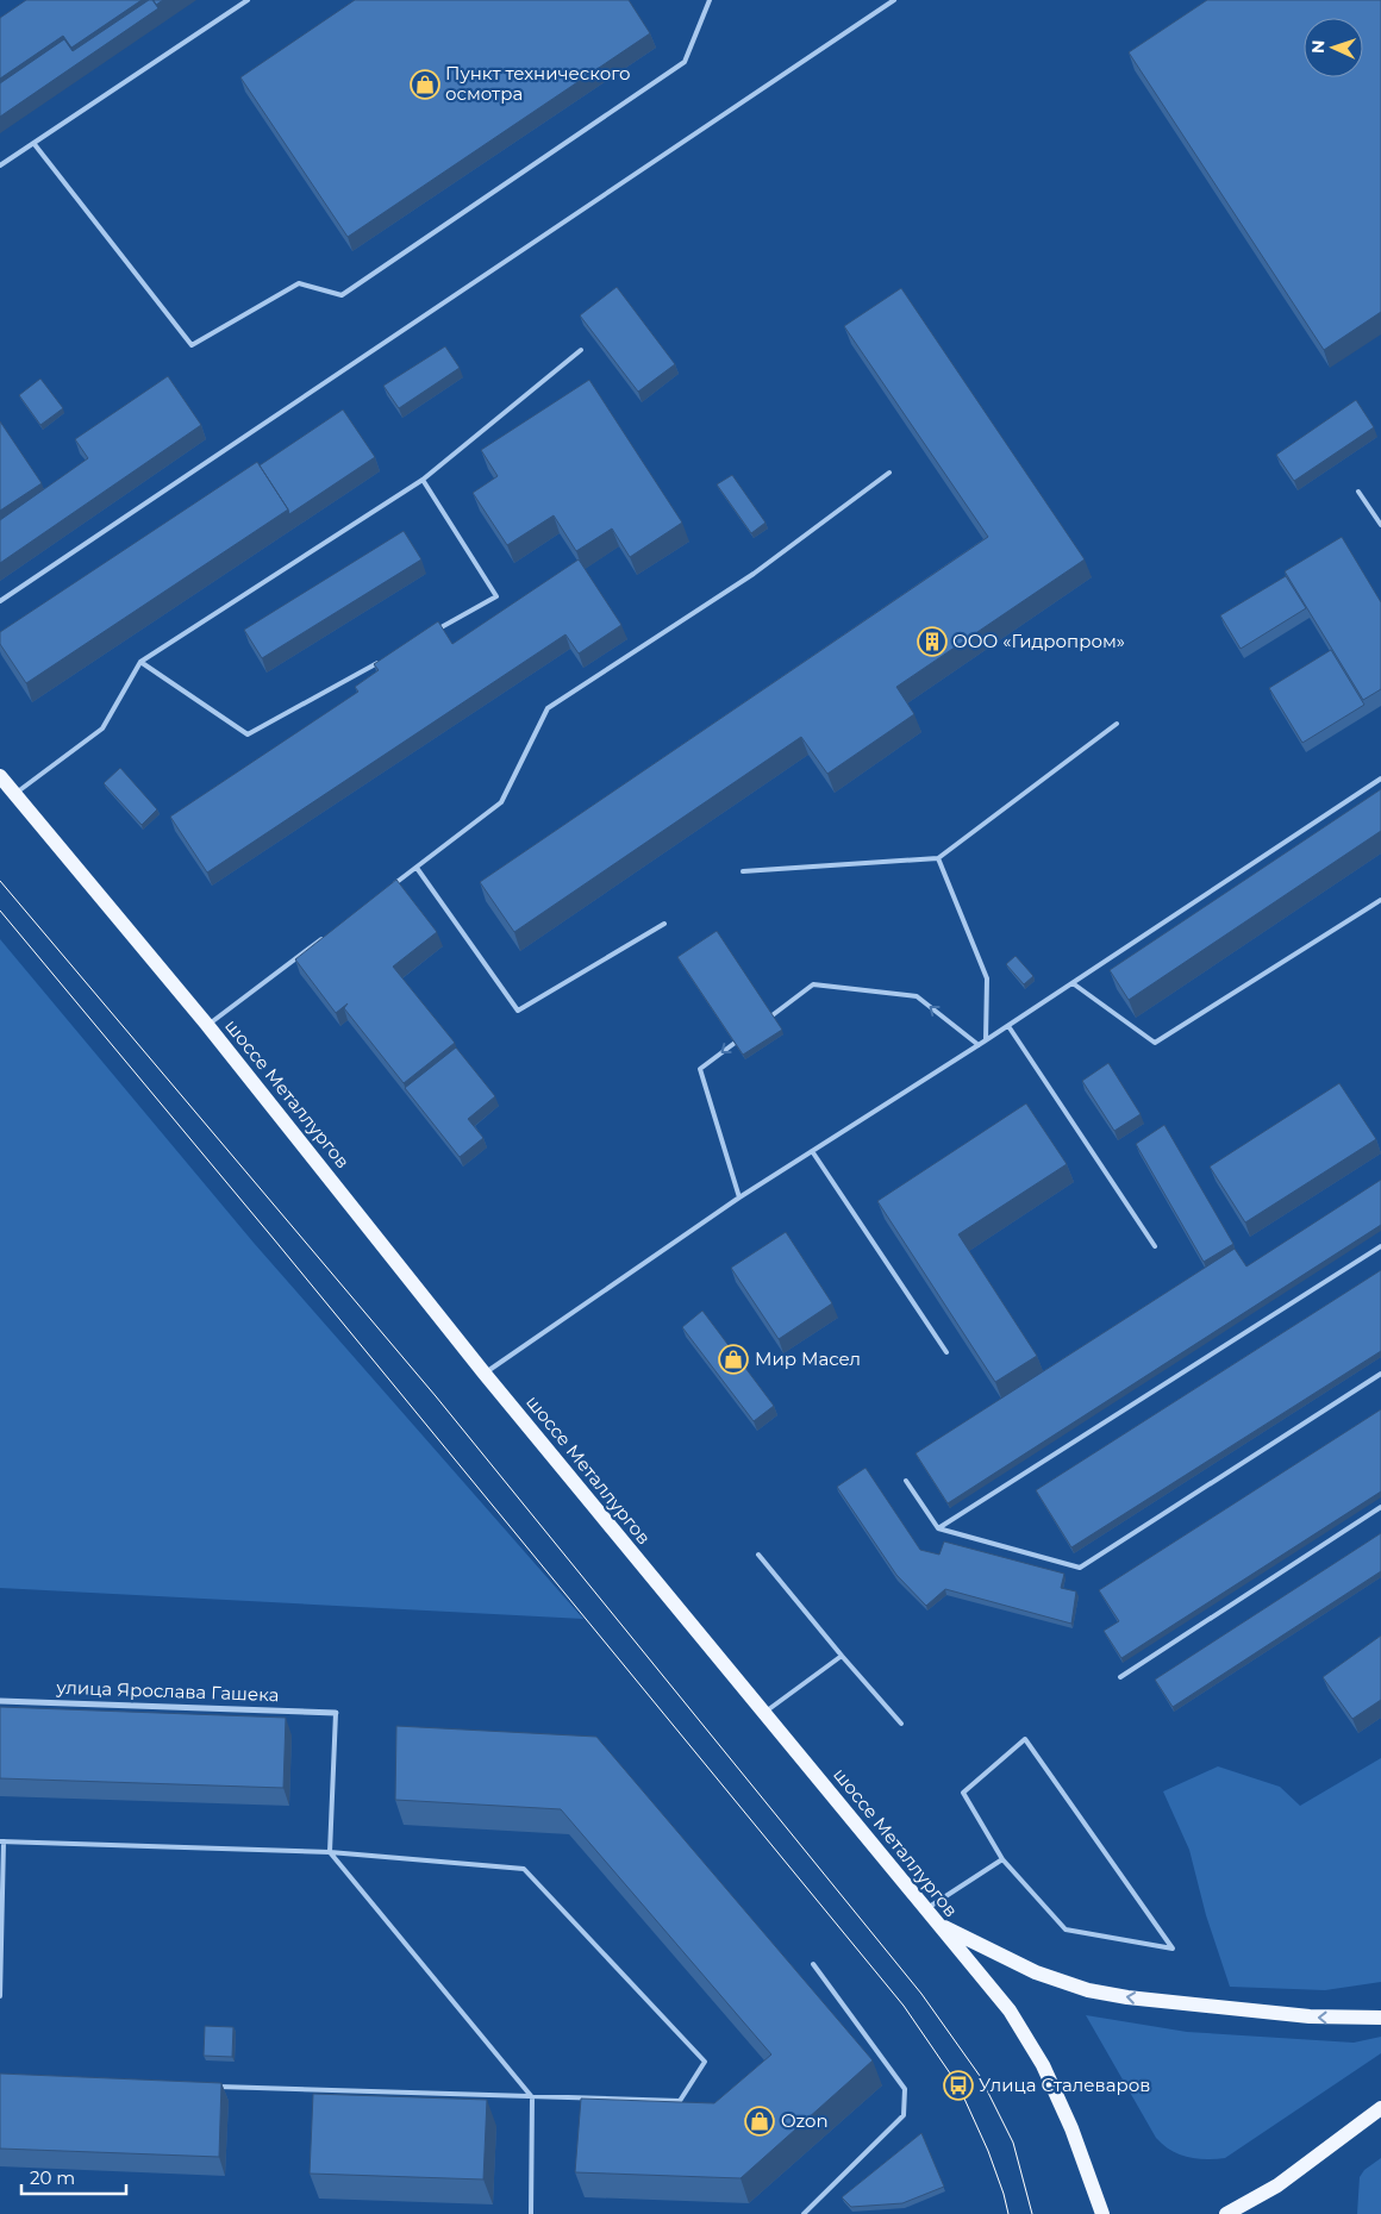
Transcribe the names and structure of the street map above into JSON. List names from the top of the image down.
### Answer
{
  "streets": {
    "main road": ["шоссе Металлургов"],
    "street": ["улица Ярослава Гашека"]
  },
  "places": {
    "shop": ["Пункт технического осмотра", "Мир Масел", "Ozon"],
    "building": ["ООО «Гидропром»"],
    "bus stop": ["Улица Сталеваров"]
  },
  "scale_bar": "20 m",
  "north": "left"
}
